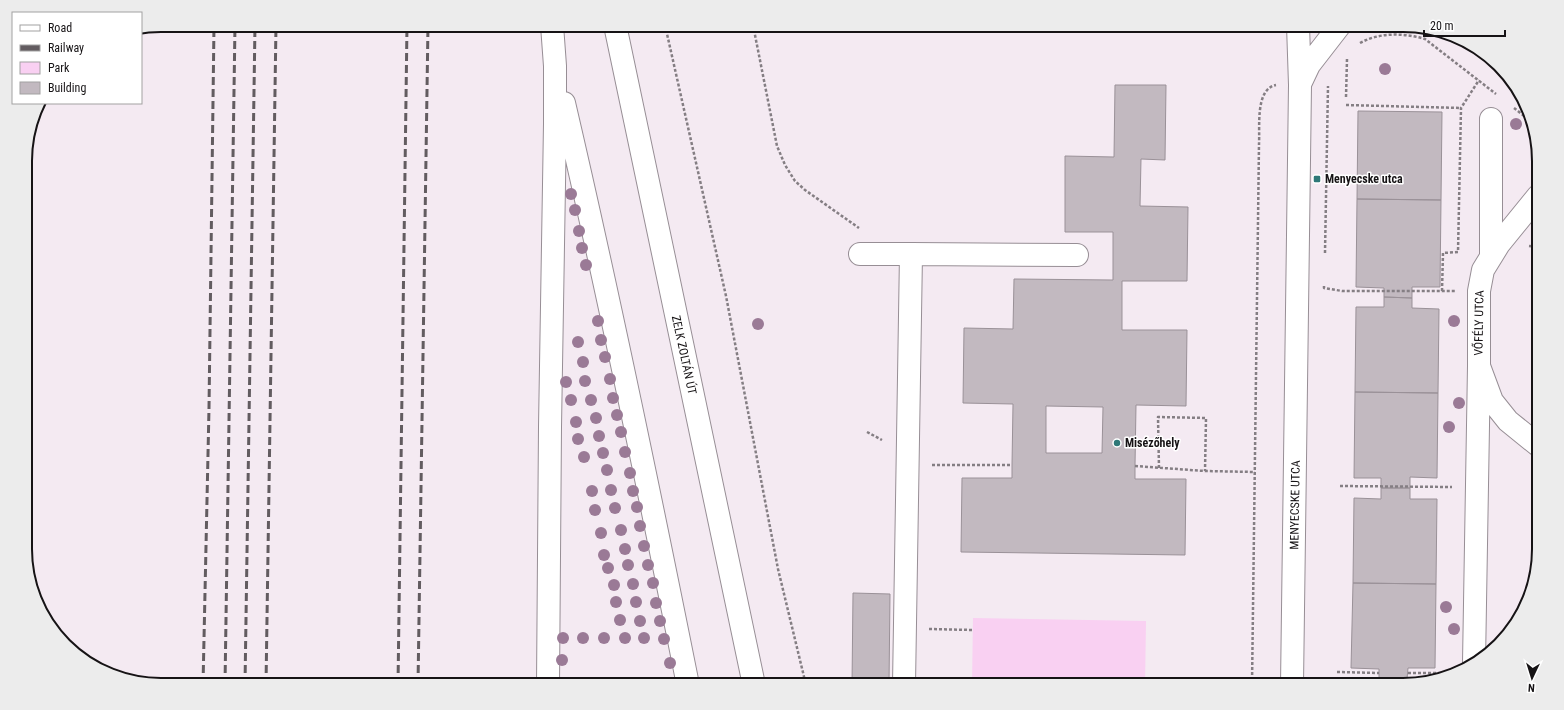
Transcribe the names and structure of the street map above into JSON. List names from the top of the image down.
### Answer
{
  "streets": {
    "street": ["VŐFÉLY UTCA", "ZELK ZOLTÁN ÚT", "MENYECSKE UTCA"]
  },
  "places": {
    "transit": ["Menyecske utca"],
    "other": ["Misézőhely"]
  },
  "legend": [
    "Road",
    "Railway",
    "Park",
    "Building"
  ],
  "scale_bar": "20 m",
  "north": "bottom"
}
